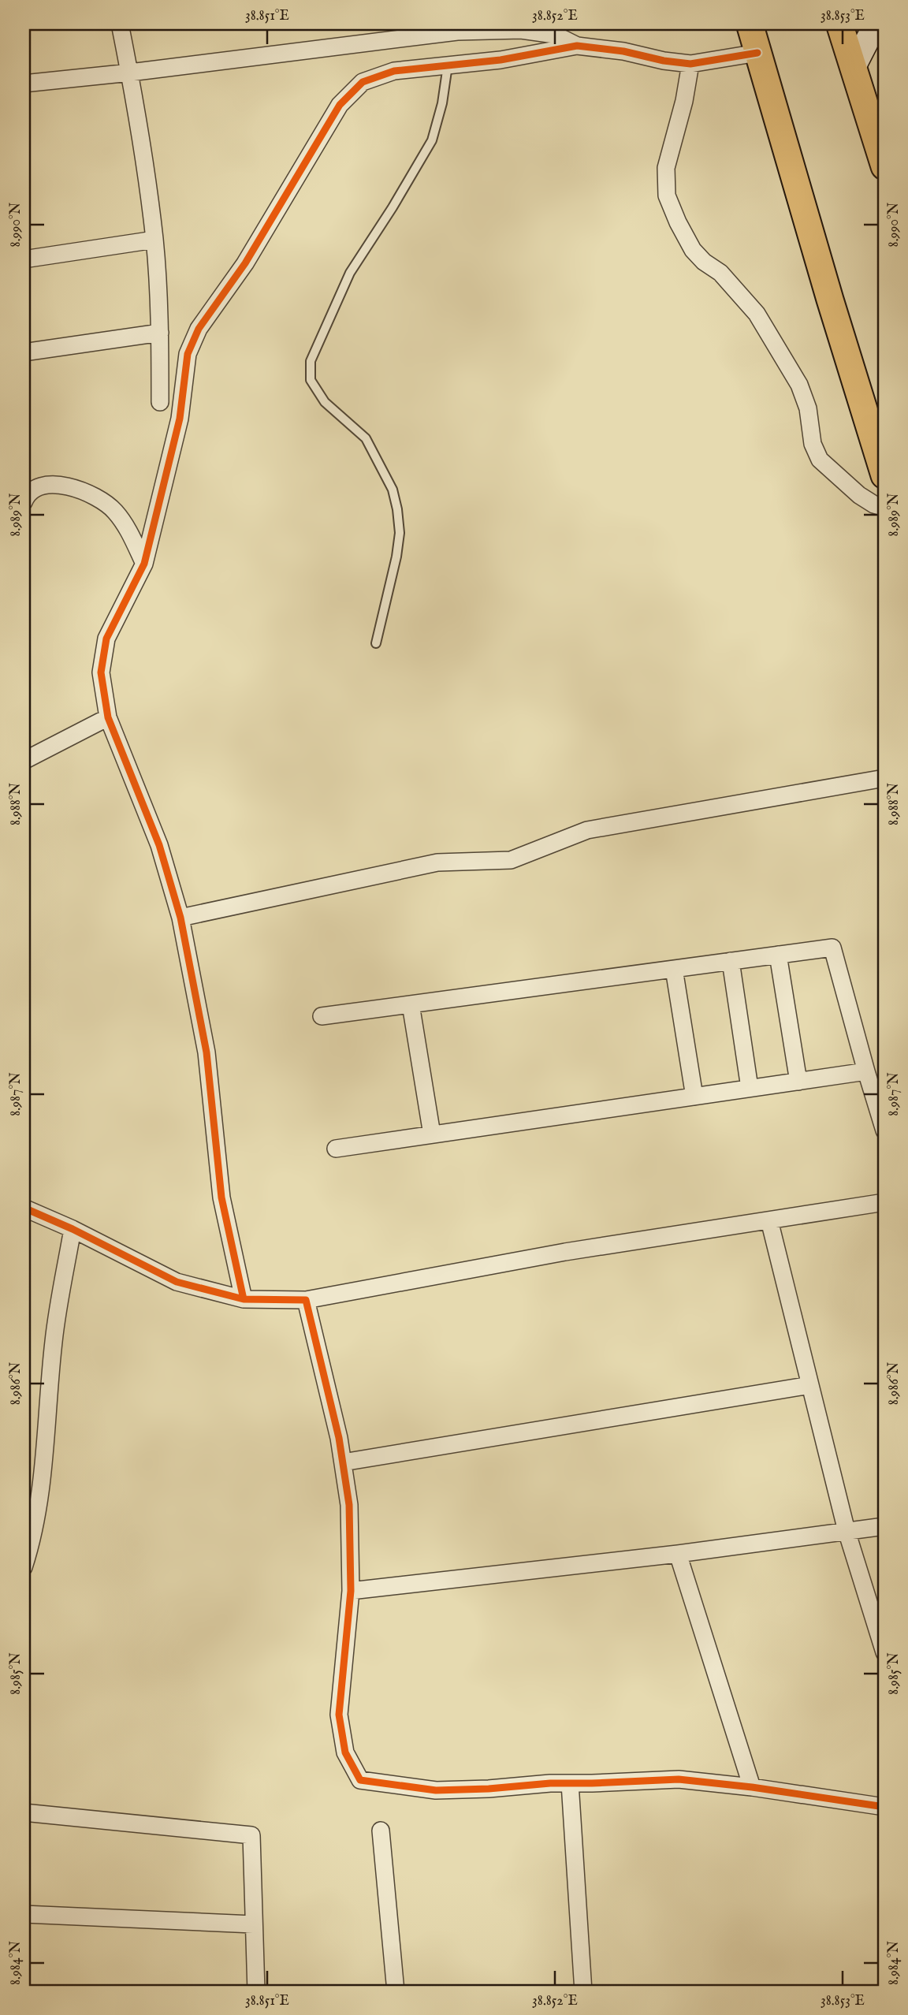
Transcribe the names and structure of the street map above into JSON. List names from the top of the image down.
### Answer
{
  "coordinates": [
    "38.851°E",
    "38.852°E",
    "38.853°E",
    "8.990°N",
    "8.989°N",
    "8.988°N",
    "8.987°N",
    "8.986°N",
    "8.985°N",
    "8.984°N"
  ]
}
